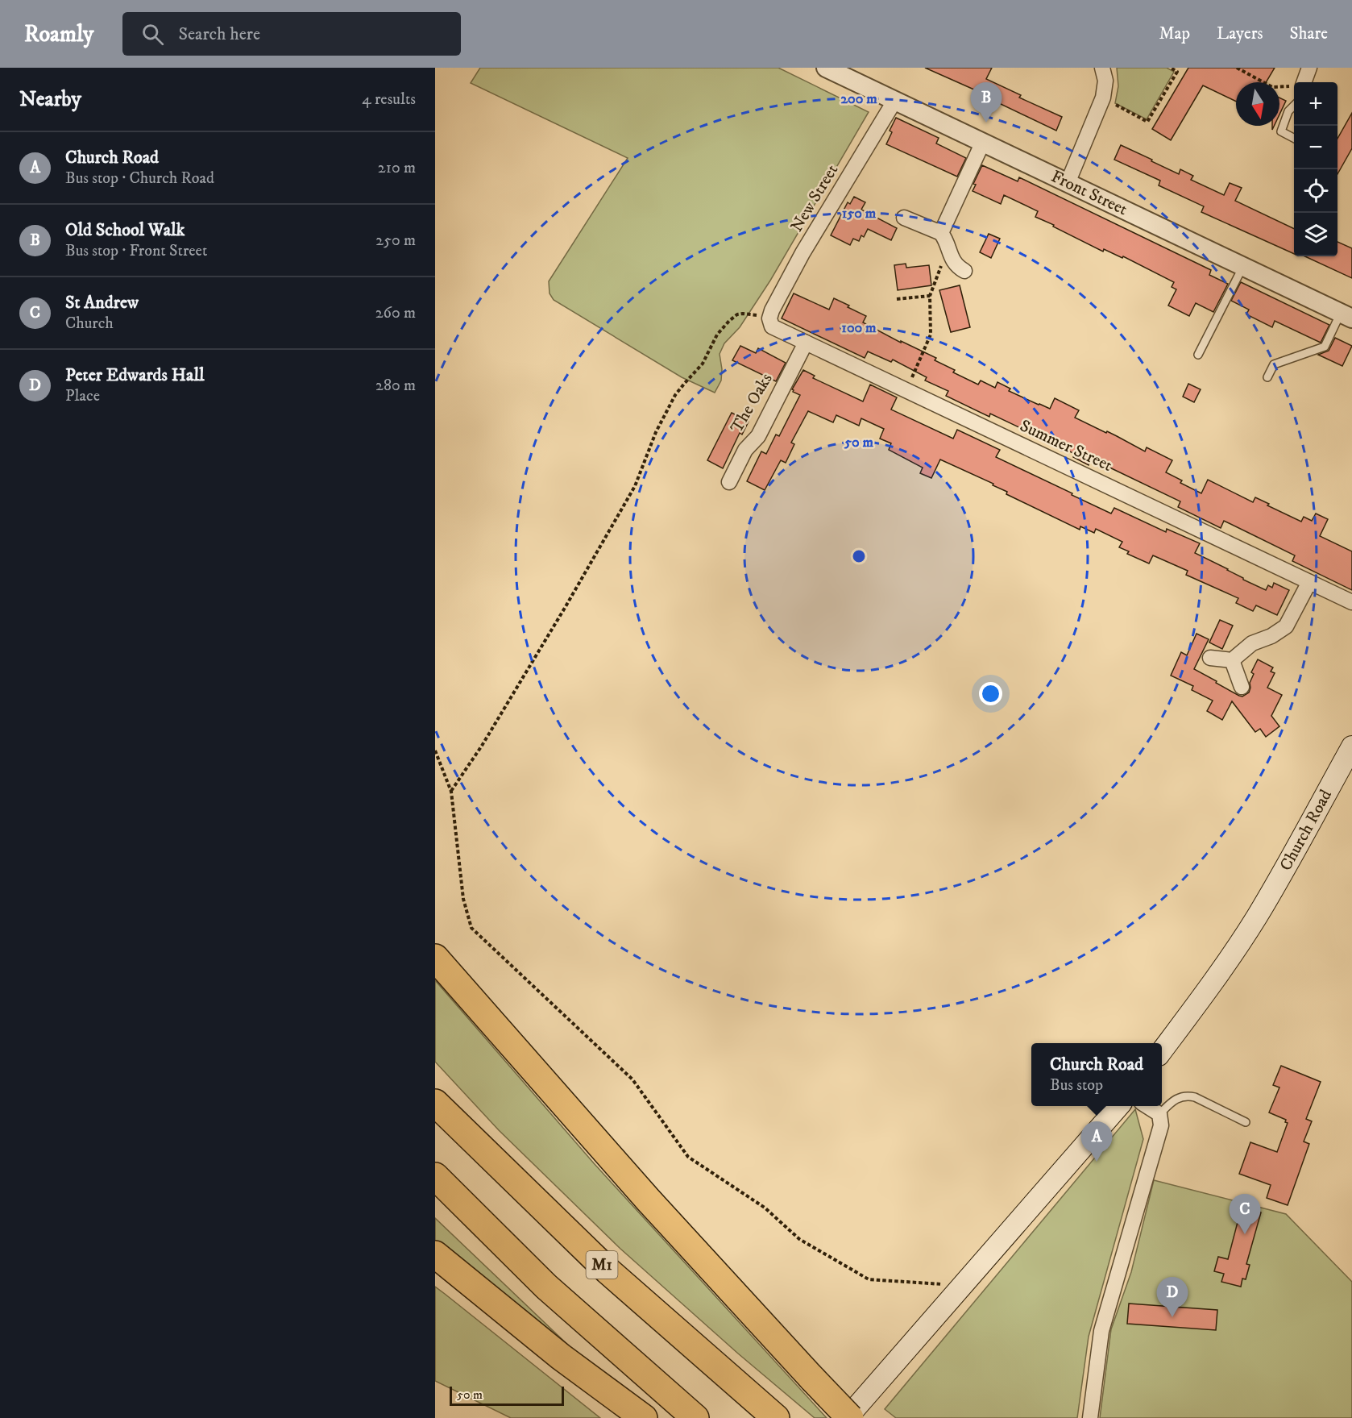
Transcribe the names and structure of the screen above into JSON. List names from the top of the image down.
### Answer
{
  "streets": {
    "highway": ["M1"],
    "main road": ["Church Road"],
    "street": [
      "Front Street",
      "New Street",
      "The Oaks",
      "Summer Street"
    ]
  },
  "crossings": [
    ["Front Street", "New Street"],
    ["New Street", "Summer Street"],
    ["The Oaks", "Summer Street"]
  ],
  "scale_bar": "50 m",
  "north": "bottom",
  "page": {
    "header": "Roamly",
    "search": "Search here",
    "nav": ["Map", "Layers", "Share"],
    "heading": ["Nearby", "4 results"],
    "map_buttons": ["+", "−"],
    "pins": [
      "B",
      "A",
      "C",
      "D"
    ],
    "list": [
      {
        "mark": "A",
        "name": "Church Road",
        "note": "Bus stop · Church Road",
        "value": "210 m"
      },
      {
        "mark": "B",
        "name": "Old School Walk",
        "note": "Bus stop · Front Street",
        "value": "250 m"
      },
      {
        "mark": "C",
        "name": "St Andrew",
        "note": "Church",
        "value": "260 m"
      },
      {
        "mark": "D",
        "name": "Peter Edwards Hall",
        "note": "Place",
        "value": "280 m"
      }
    ],
    "popup": ["Church Road", "Bus stop"],
    "scale": "50 m"
  },
  "rings": [
    "200 m",
    "150 m",
    "100 m",
    "50 m"
  ]
}
